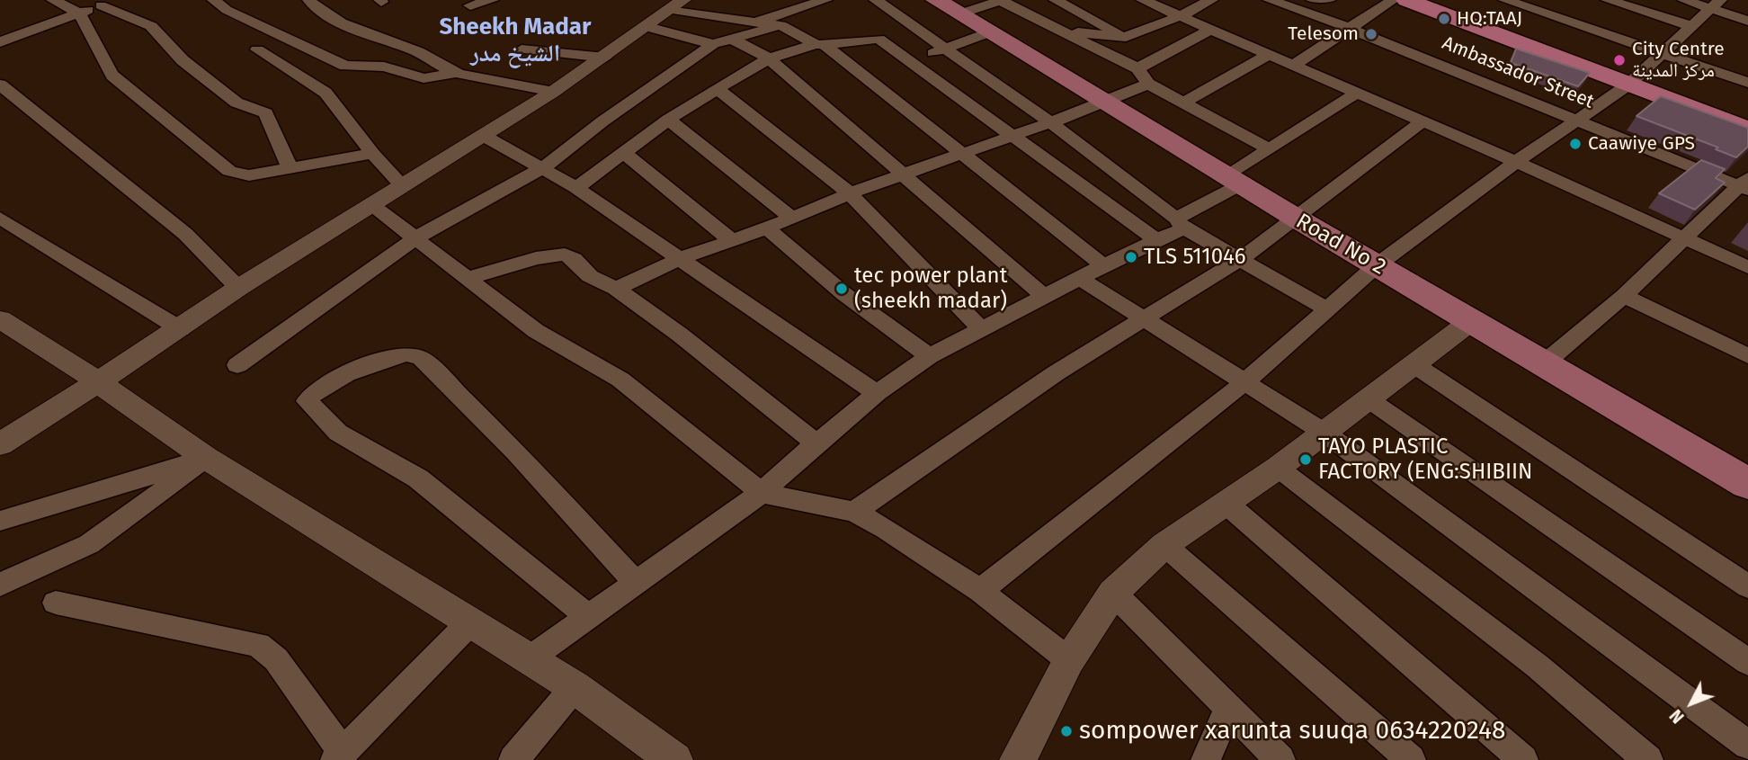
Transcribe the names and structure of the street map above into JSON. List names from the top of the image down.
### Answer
{
  "streets": {
    "main road": ["Road No 2"],
    "street": ["Ambassador Street"]
  },
  "districts": ["Sheekh Madar الشيخ مدر"],
  "places": [
    "HQ:TAAJ",
    "Telesom",
    "City Centre مركز المدينة",
    "Caawiye GPS",
    "TLS 511046",
    "tec power plant (sheekh madar)",
    "TAYO PLASTIC FACTORY (ENG:SHIBIIN",
    "sompower xarunta suuqa 0634220248"
  ],
  "north": "bottom left"
}
